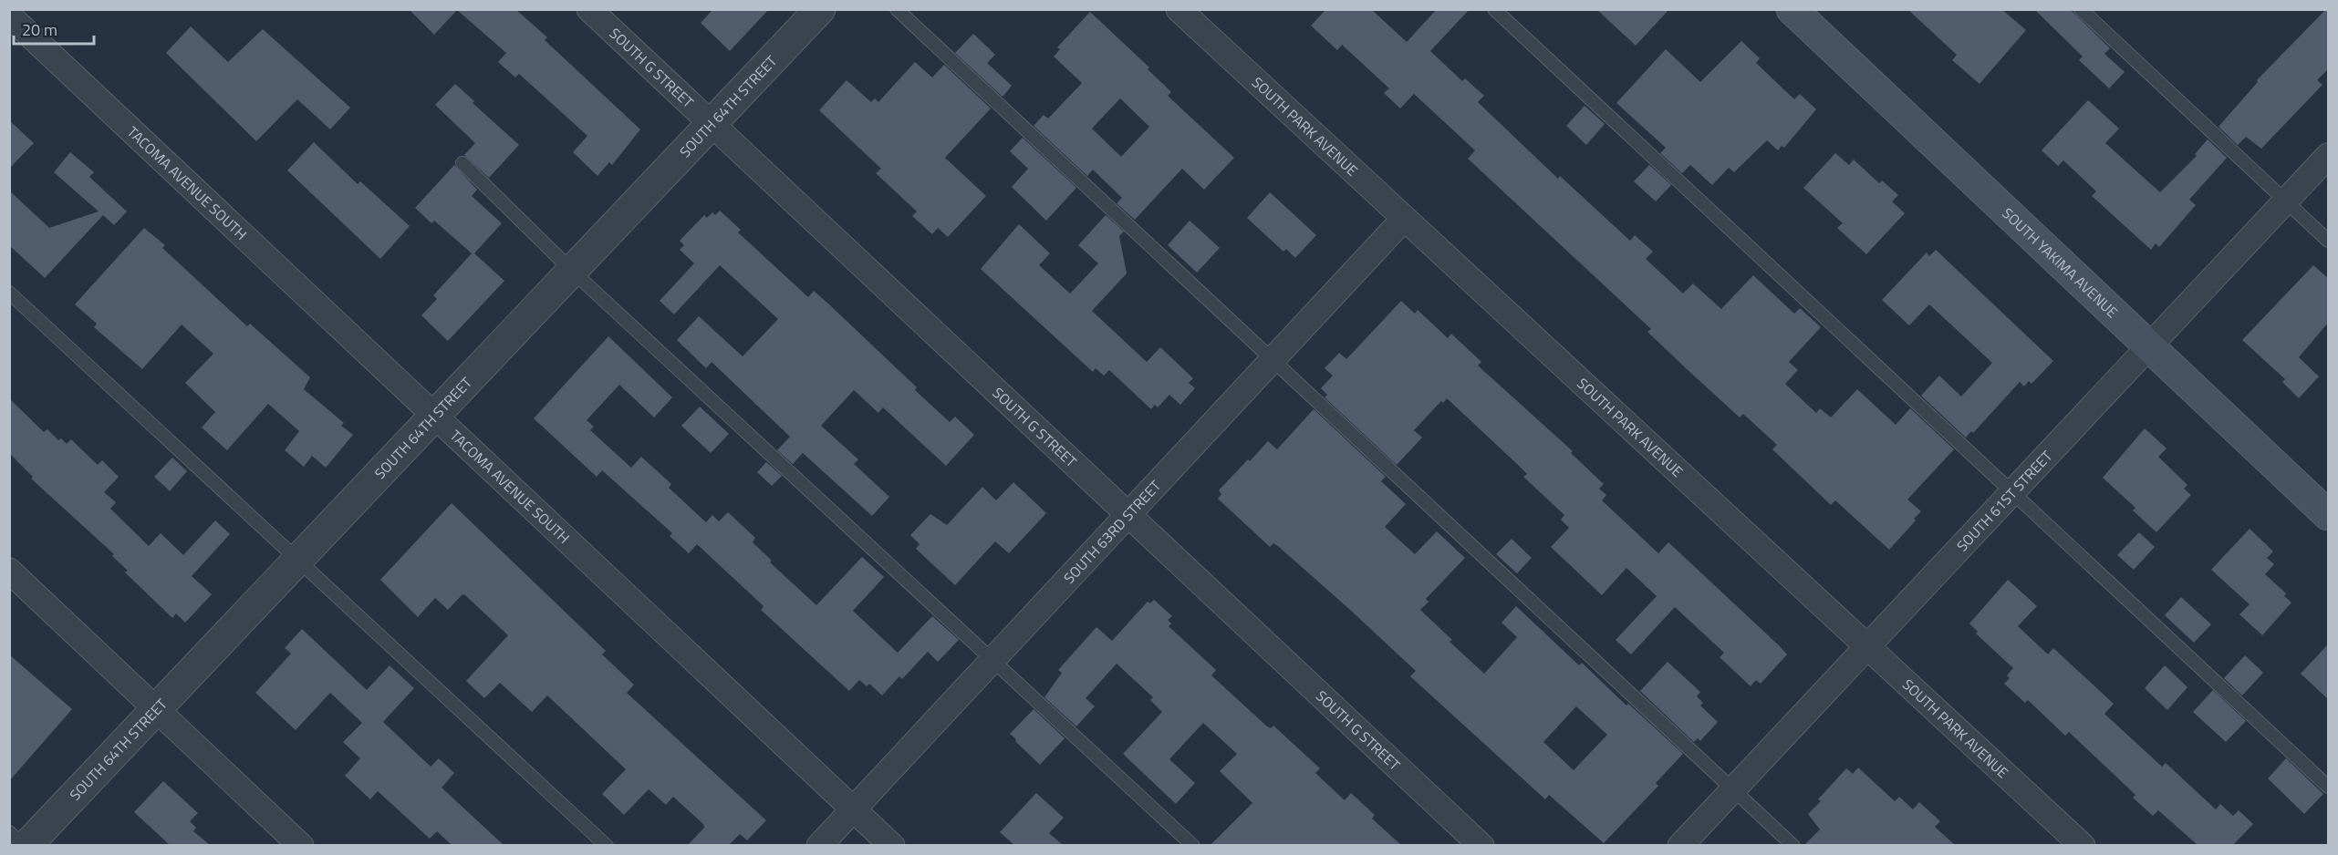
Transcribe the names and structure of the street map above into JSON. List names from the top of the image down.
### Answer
{
  "streets": {
    "main road": ["SOUTH YAKIMA AVENUE"],
    "street": [
      "SOUTH G STREET",
      "SOUTH 64TH STREET",
      "SOUTH PARK AVENUE",
      "TACOMA AVENUE SOUTH",
      "SOUTH 61ST STREET",
      "SOUTH 63RD STREET"
    ]
  },
  "crossings": [
    ["SOUTH G STREET", "SOUTH 64TH STREET"],
    ["SOUTH G STREET", "SOUTH 63RD STREET"],
    ["SOUTH 64TH STREET", "TACOMA AVENUE SOUTH"],
    ["SOUTH PARK AVENUE", "SOUTH 61ST STREET"],
    ["SOUTH PARK AVENUE", "SOUTH 63RD STREET"],
    ["TACOMA AVENUE SOUTH", "SOUTH 63RD STREET"],
    ["SOUTH YAKIMA AVENUE", "SOUTH 61ST STREET"]
  ],
  "scale_bar": "20 m"
}
